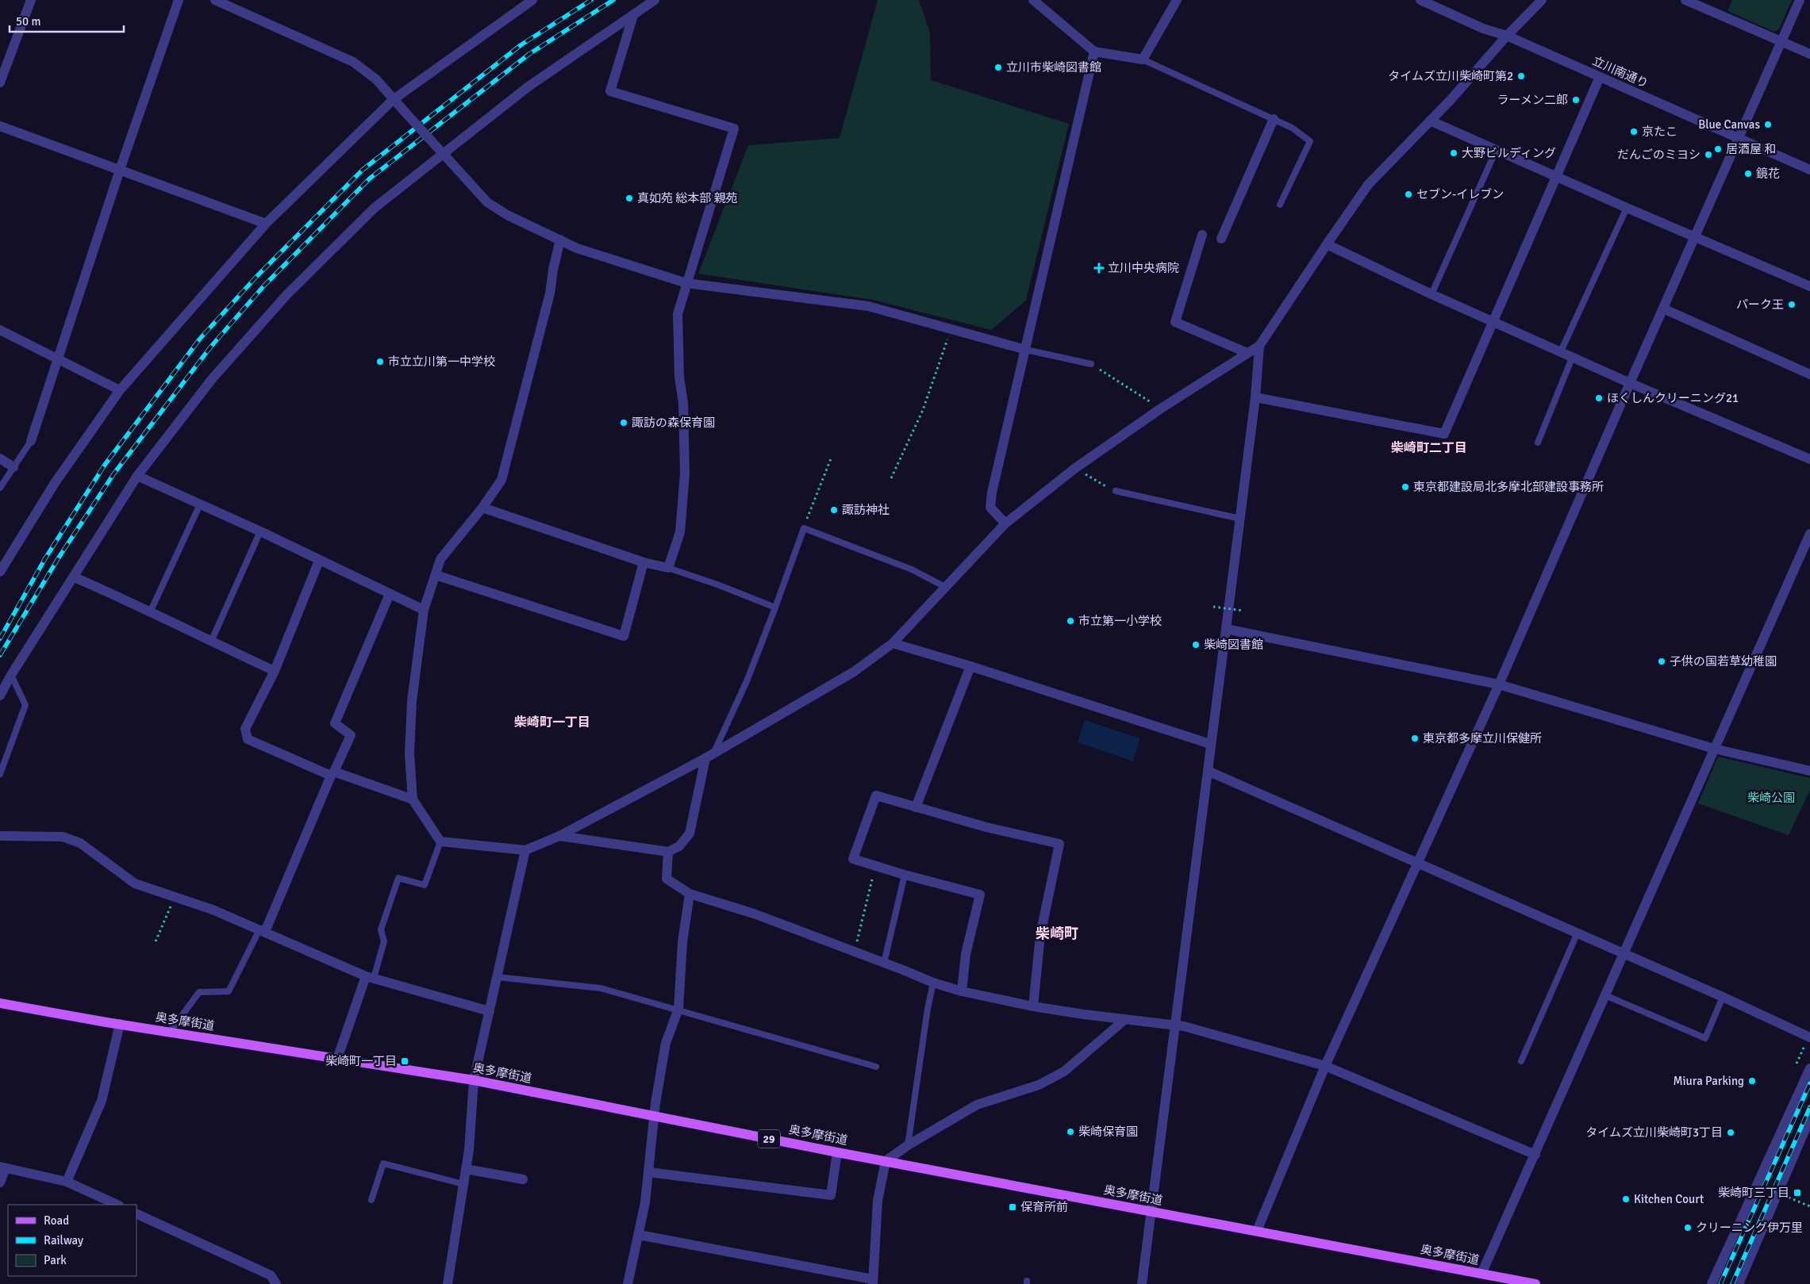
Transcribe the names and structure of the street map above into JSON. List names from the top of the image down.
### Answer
{
  "streets": {
    "main road": ["奥多摩街道", "29"],
    "street": ["立川南通り"]
  },
  "districts": ["柴崎町二丁目", "柴崎町一丁目", "柴崎町"],
  "parks": ["柴崎公園"],
  "places": {
    "other": [
      "立川市柴崎図書館",
      "タイムズ立川柴崎町第2",
      "ラーメン二郎",
      "Blue Canvas",
      "京たこ",
      "居酒屋 和",
      "大野ビルディング",
      "だんごのミヨシ",
      "鏡花",
      "セブン-イレブン",
      "真如苑 総本部 親苑",
      "パーク王",
      "市立立川第一中学校",
      "ほくしんクリーニング21",
      "諏訪の森保育園",
      "東京都建設局北多摩北部建設事務所",
      "諏訪神社",
      "市立第一小学校",
      "柴崎図書館",
      "子供の国若草幼稚園",
      "東京都多摩立川保健所",
      "Miura Parking",
      "柴崎保育園",
      "タイムズ立川柴崎町3丁目",
      "Kitchen Court",
      "クリーニング伊万里"
    ],
    "health": ["立川中央病院"],
    "transit": ["柴崎町一丁目", "柴崎町三丁目", "保育所前"]
  },
  "legend": ["Road", "Railway", "Park"],
  "scale_bar": "50 m"
}
